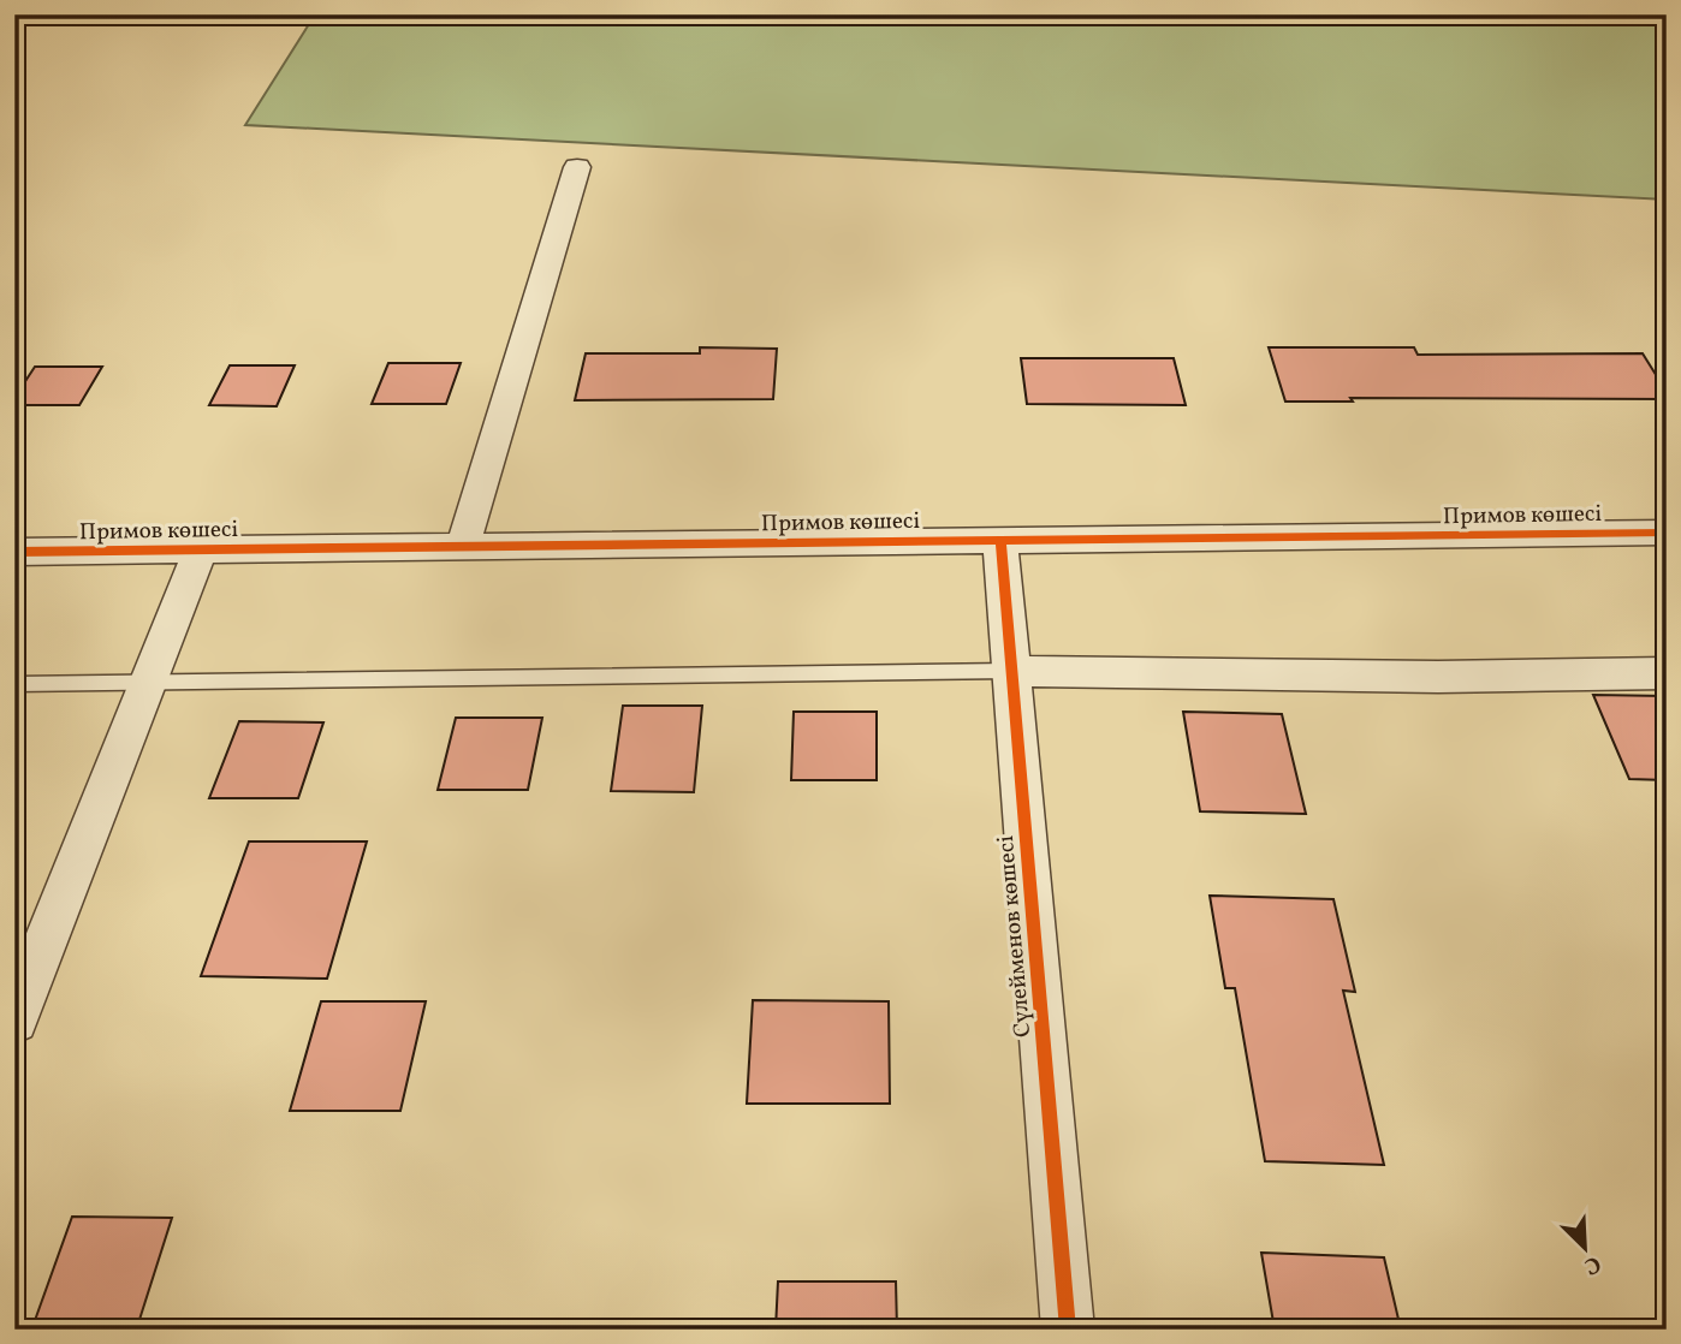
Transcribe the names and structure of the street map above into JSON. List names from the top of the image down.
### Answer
{
  "streets": {
    "street": ["Примов көшесі", "Сүлейменов көшесі"]
  },
  "crossings": [
    ["Примов көшесі", "Сүлейменов көшесі"]
  ],
  "north": "bottom right"
}
